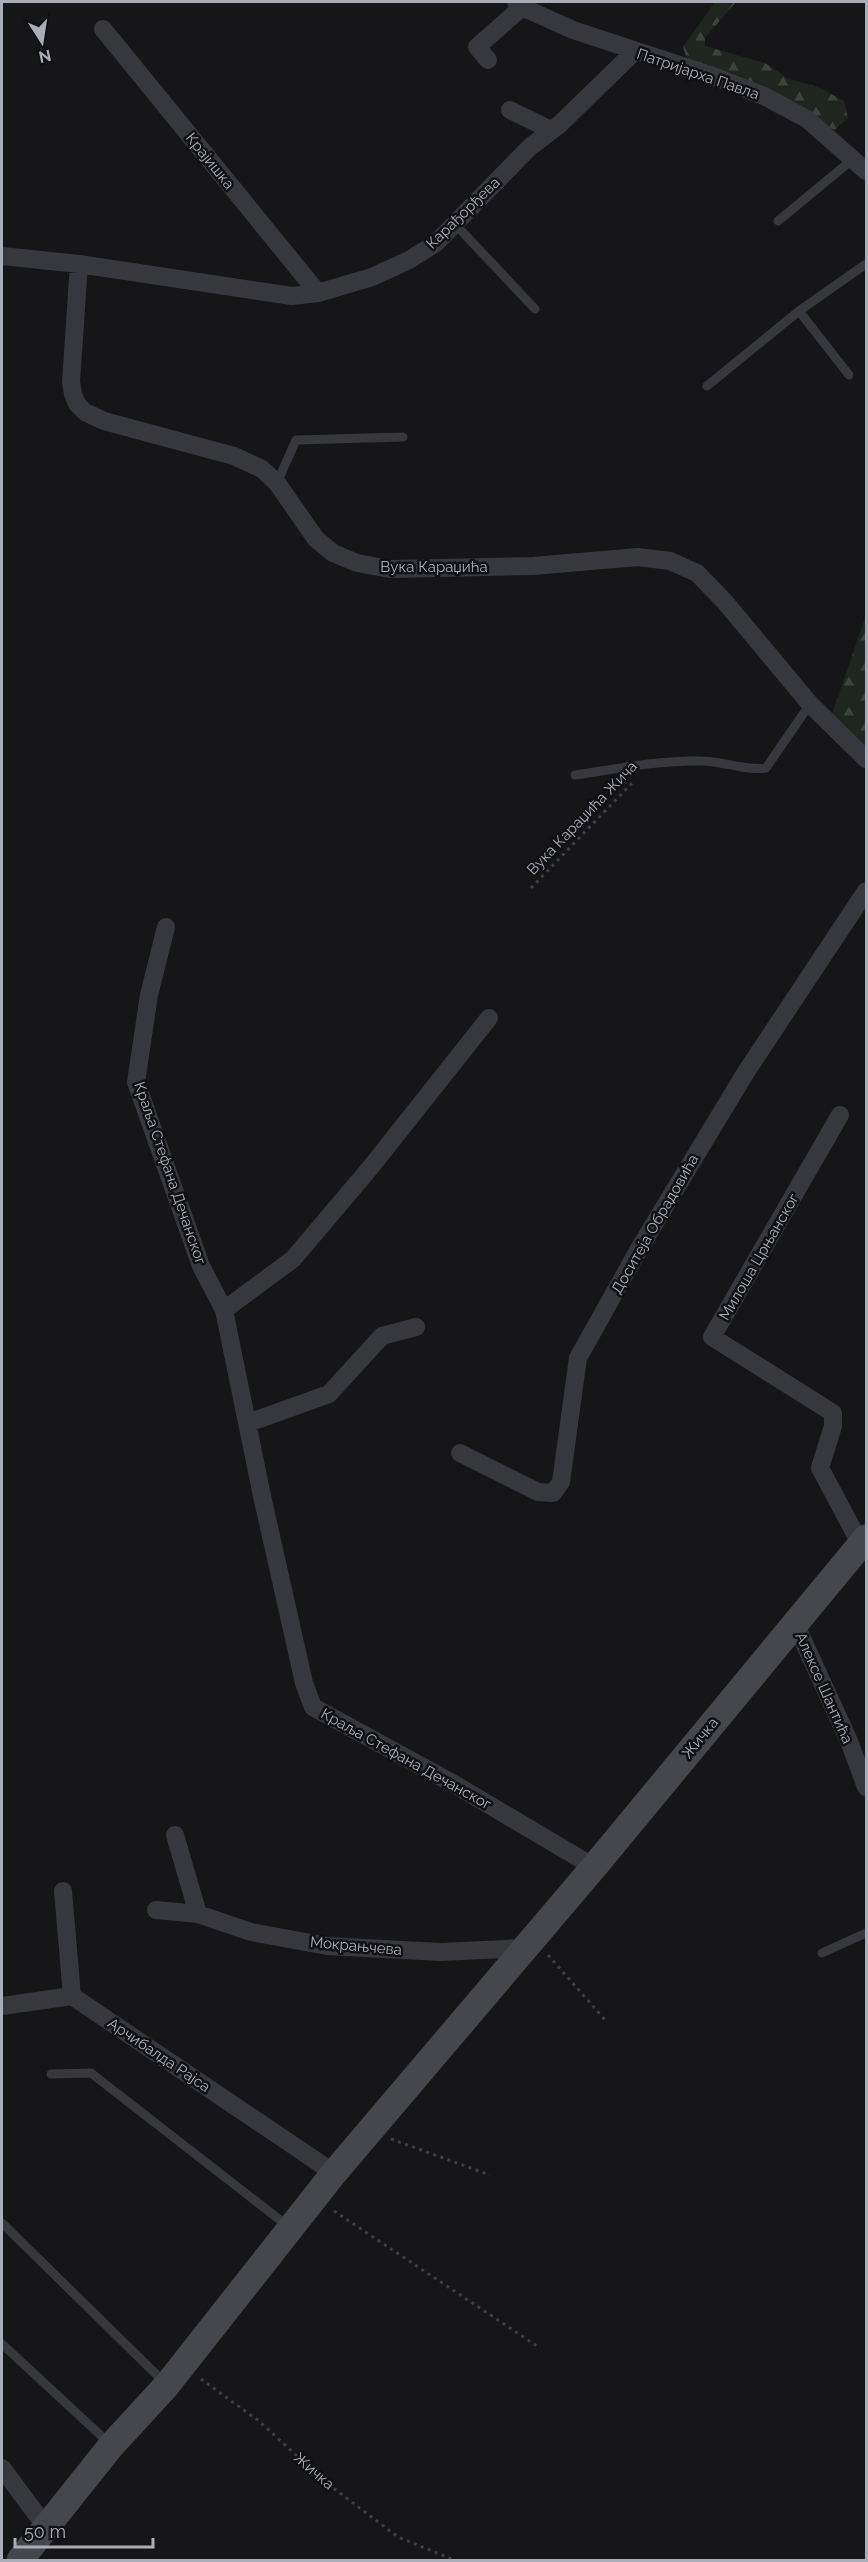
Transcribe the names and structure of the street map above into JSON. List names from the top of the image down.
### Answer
{
  "streets": {
    "main road": ["Жичка"],
    "street": [
      "Патријарха Павла",
      "Крајишка",
      "Карађорђева",
      "Вука Караџића",
      "Краља Стефана Дечанског",
      "Доситеја Обрадовића",
      "Милоша Црњанског",
      "Алексе Шантића",
      "Мокрањчева",
      "Арчибалда Рајса"
    ],
    "path": ["Вука Караџића Жича"]
  },
  "crossings": [
    ["Патријарха Павла", "Карађорђева"],
    ["Крајишка", "Карађорђева"],
    ["Карађорђева", "Вука Караџића"],
    ["Краља Стефана Дечанског", "Жичка"],
    ["Милоша Црњанског", "Жичка"],
    ["Алексе Шантића", "Жичка"],
    ["Жичка", "Мокрањчева"],
    ["Жичка", "Арчибалда Рајса"]
  ],
  "scale_bar": "50 m",
  "north": "bottom"
}
